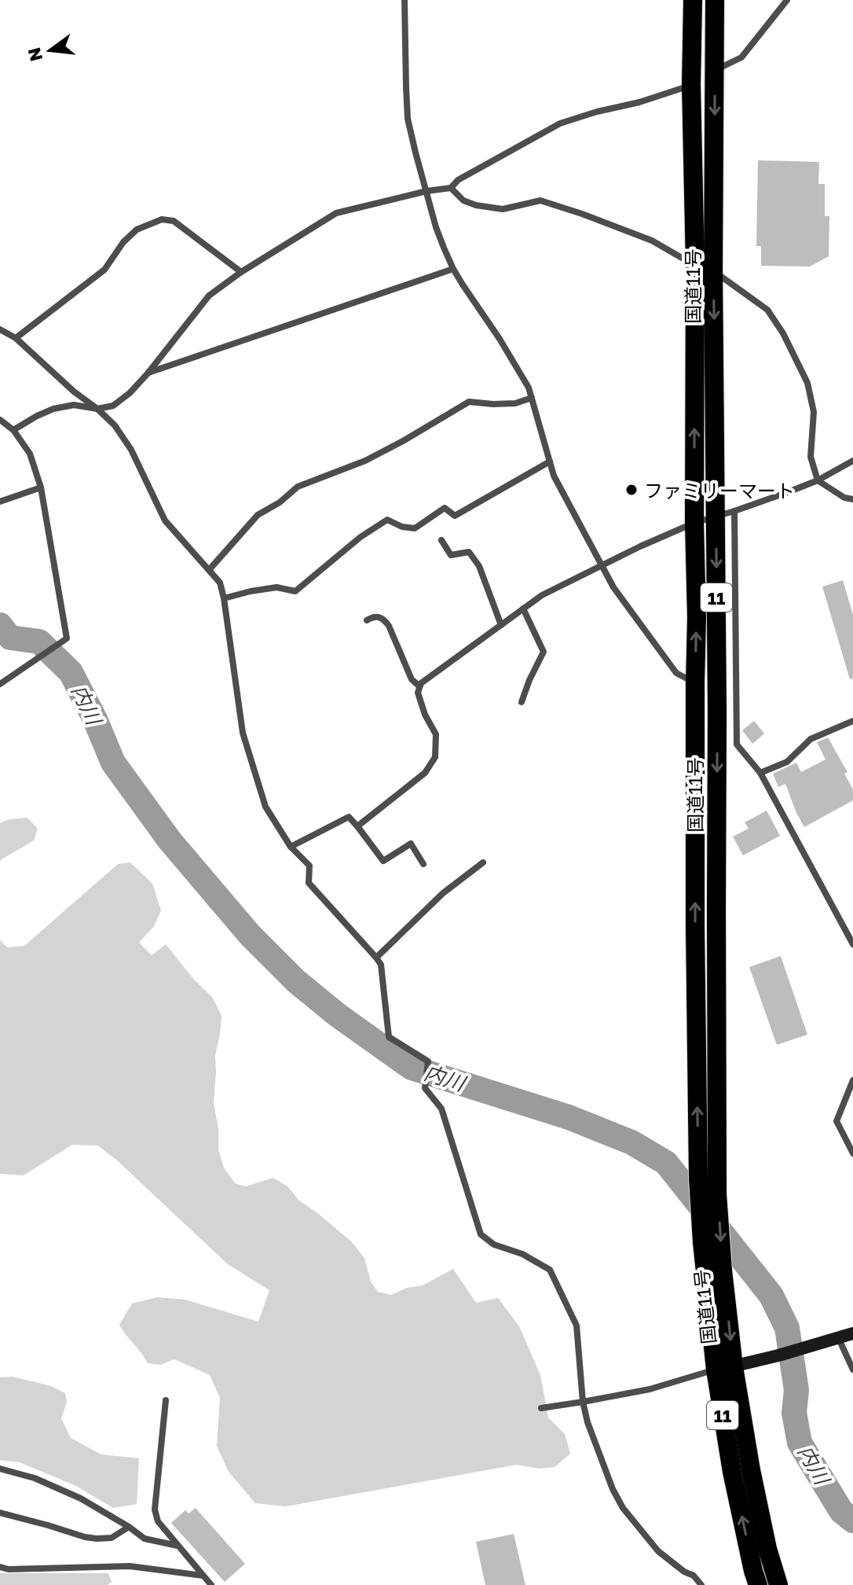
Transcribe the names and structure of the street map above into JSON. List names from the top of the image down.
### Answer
{
  "streets": {
    "highway": ["国道11号", "11"]
  },
  "water": ["内川"],
  "places": ["ファミリーマート"],
  "north": "left"
}
